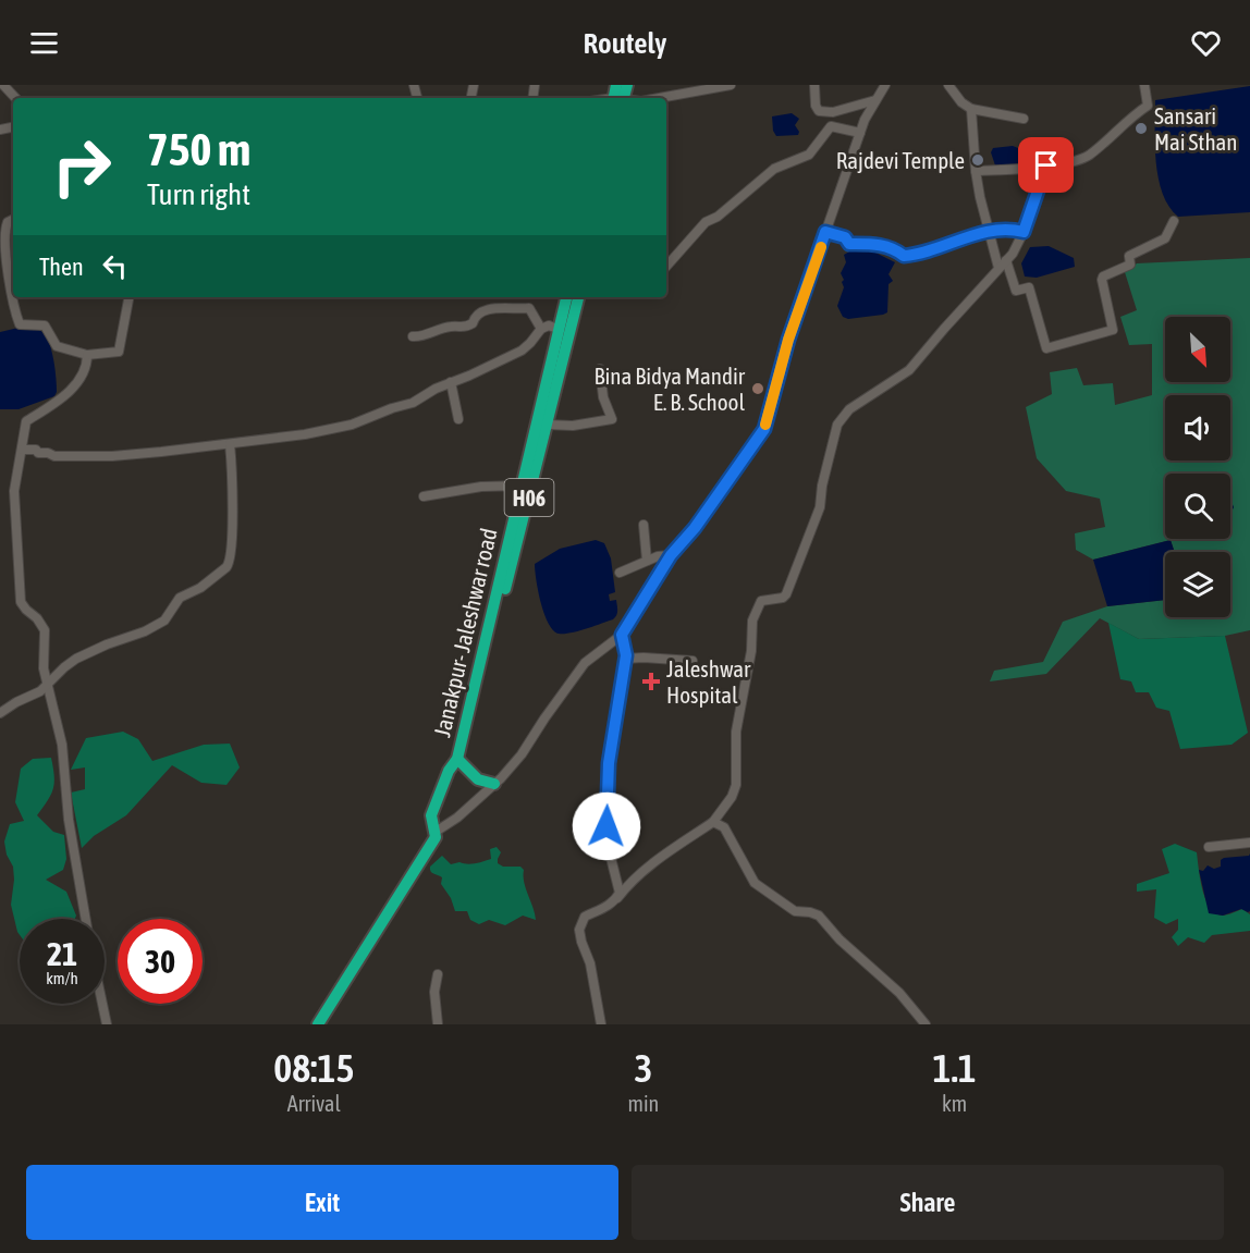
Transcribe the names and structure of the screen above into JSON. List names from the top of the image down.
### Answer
{
  "streets": {
    "highway": ["H06", "Janakpur- Jaleshwar road"]
  },
  "crossings": [
    ["H06", "Janakpur- Jaleshwar road"]
  ],
  "places": {
    "other": ["Sansari Mai Sthan", "Rajdevi Temple", "Bina Bidya Mandir E. B. School"],
    "health": ["Jaleshwar Hospital"]
  },
  "north": "bottom right",
  "page": {
    "header": "Routely",
    "turn": ["750 m", "Turn right"],
    "then": "Then",
    "speed": "21 km/h",
    "limit": "30",
    "eta": [
      "08:15",
      "Arrival",
      "3",
      "min",
      "1.1",
      "km"
    ],
    "buttons": ["Exit", "Share"]
  }
}
